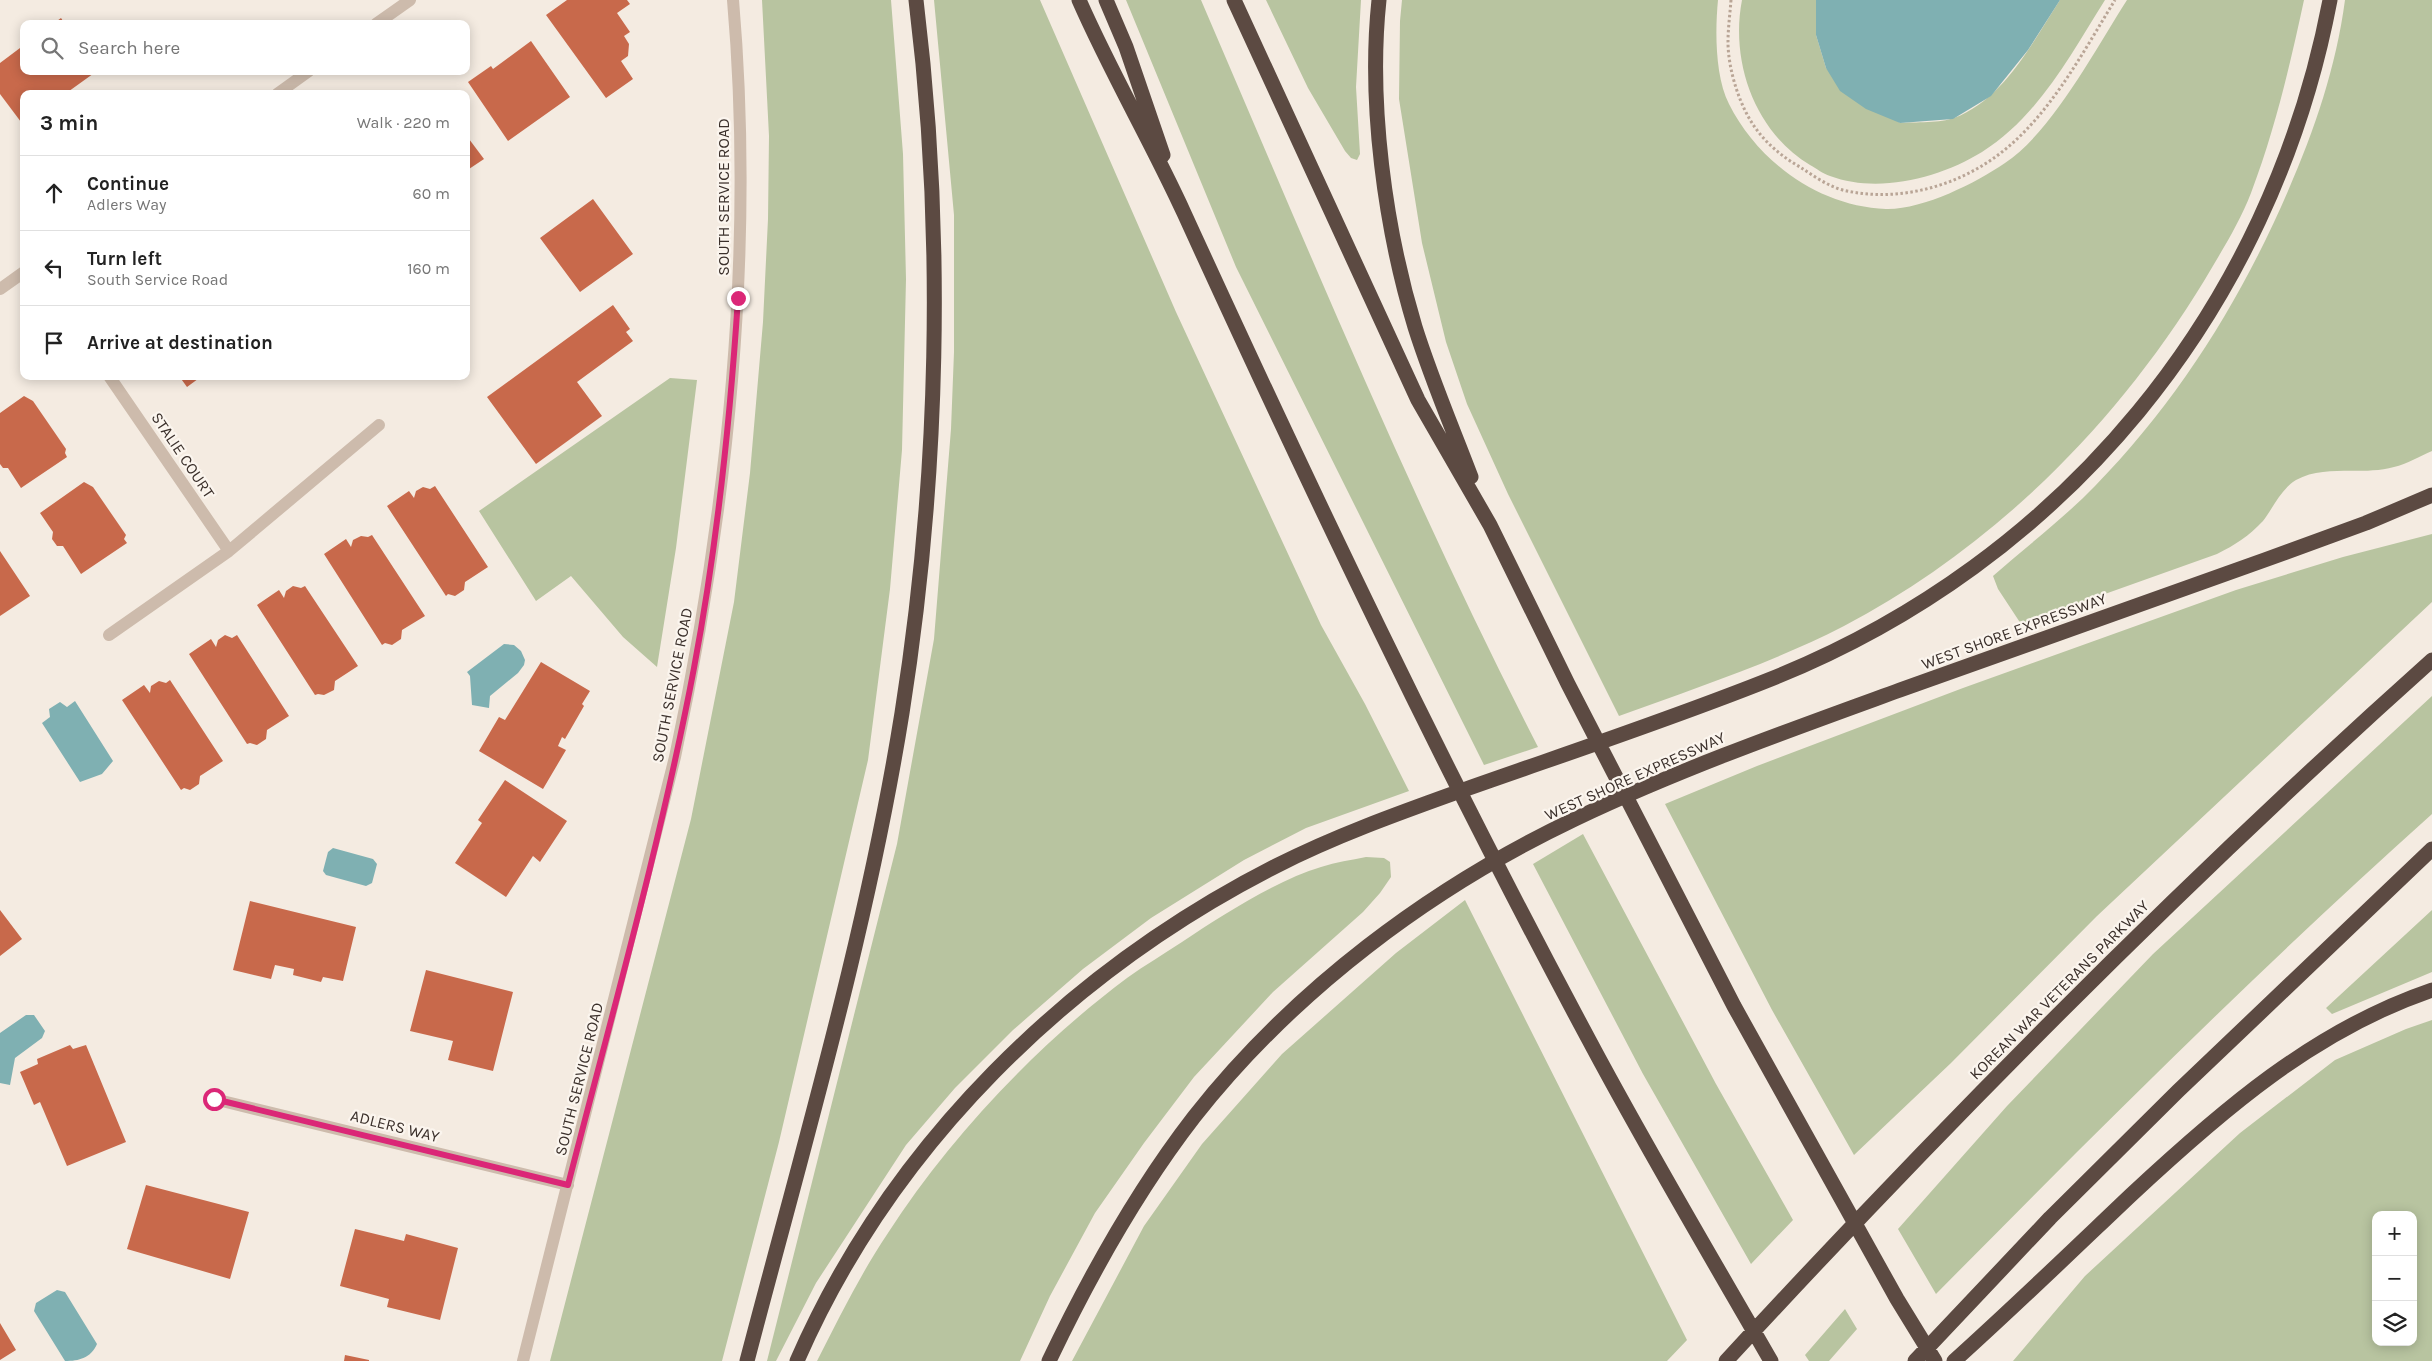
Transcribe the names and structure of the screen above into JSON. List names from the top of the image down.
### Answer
{
  "streets": {
    "highway": ["WEST SHORE EXPRESSWAY", "KOREAN WAR VETERANS PARKWAY"],
    "street": ["SOUTH SERVICE ROAD", "STALIE COURT", "ADLERS WAY"]
  },
  "crossings": [
    ["SOUTH SERVICE ROAD", "ADLERS WAY"]
  ],
  "page": {
    "search": "Search here",
    "heading": ["3 min", "Walk · 220 m"],
    "list": [
      ["Continue", "Adlers Way", "60 m"],
      ["Turn left", "South Service Road", "160 m"],
      "Arrive at destination"
    ],
    "map_buttons": ["+", "−"]
  }
}
